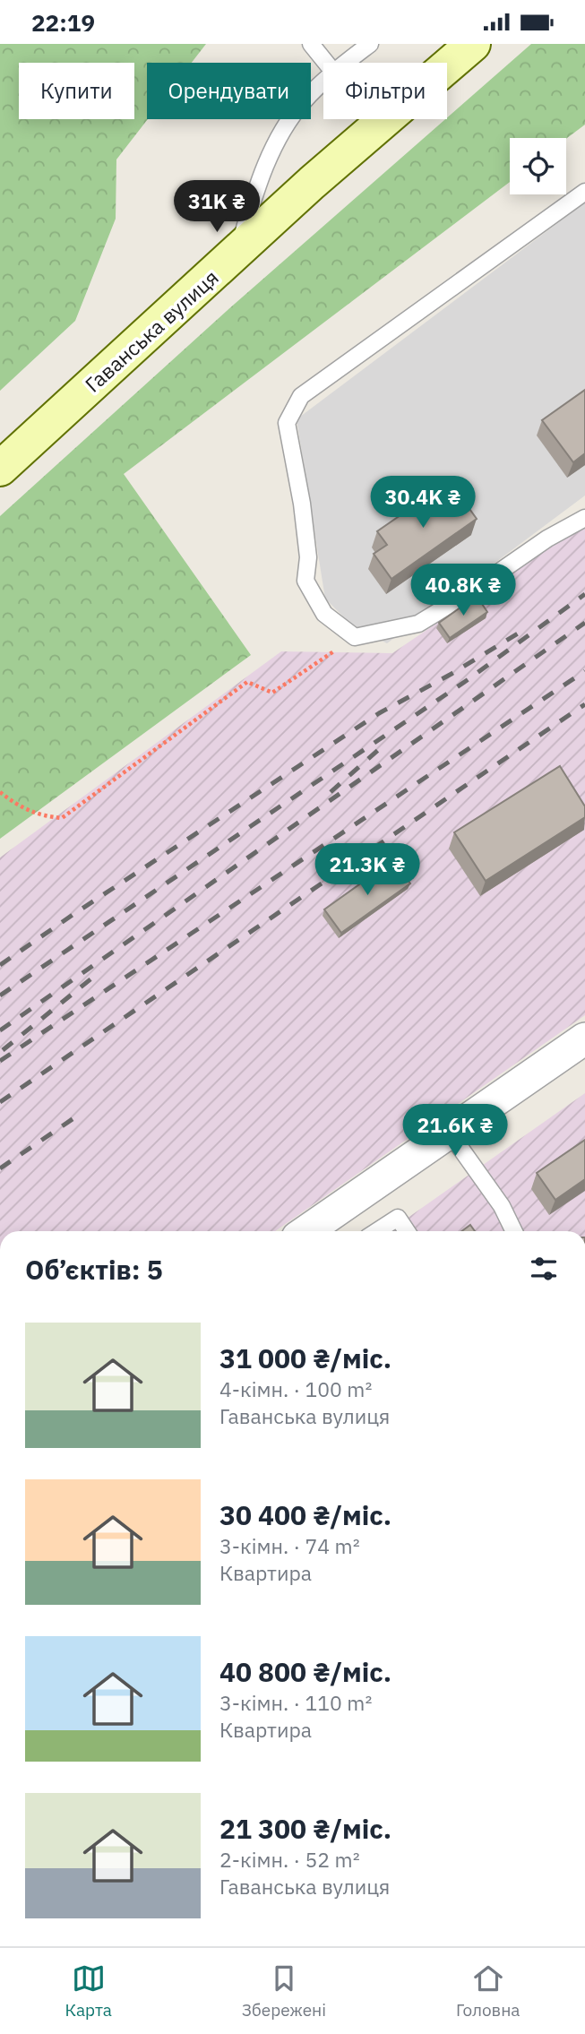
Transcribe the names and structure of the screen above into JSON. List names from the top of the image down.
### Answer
{
  "streets": {
    "main road": ["Гаванська вулиця"]
  },
  "page": {
    "status": "22:19",
    "chip": ["Купити", "Орендувати", "Фільтри"],
    "price": [
      "31K ₴",
      "30.4K ₴",
      "40.8K ₴",
      "21.3K ₴",
      "21.6K ₴"
    ],
    "heading": "Об’єктів: 5",
    "list": [
      {
        "name": "31 000 ₴/міс.",
        "note": "4-кімн. · 100 m² · Гаванська вулиця"
      },
      {
        "name": "30 400 ₴/міс.",
        "note": "3-кімн. · 74 m² · Квартира"
      },
      {
        "name": "40 800 ₴/міс.",
        "note": "3-кімн. · 110 m² · Квартира"
      },
      {
        "name": "21 300 ₴/міс.",
        "note": "2-кімн. · 52 m² · Гаванська вулиця"
      }
    ],
    "tabs": ["Карта", "Збережені", "Головна"]
  }
}
